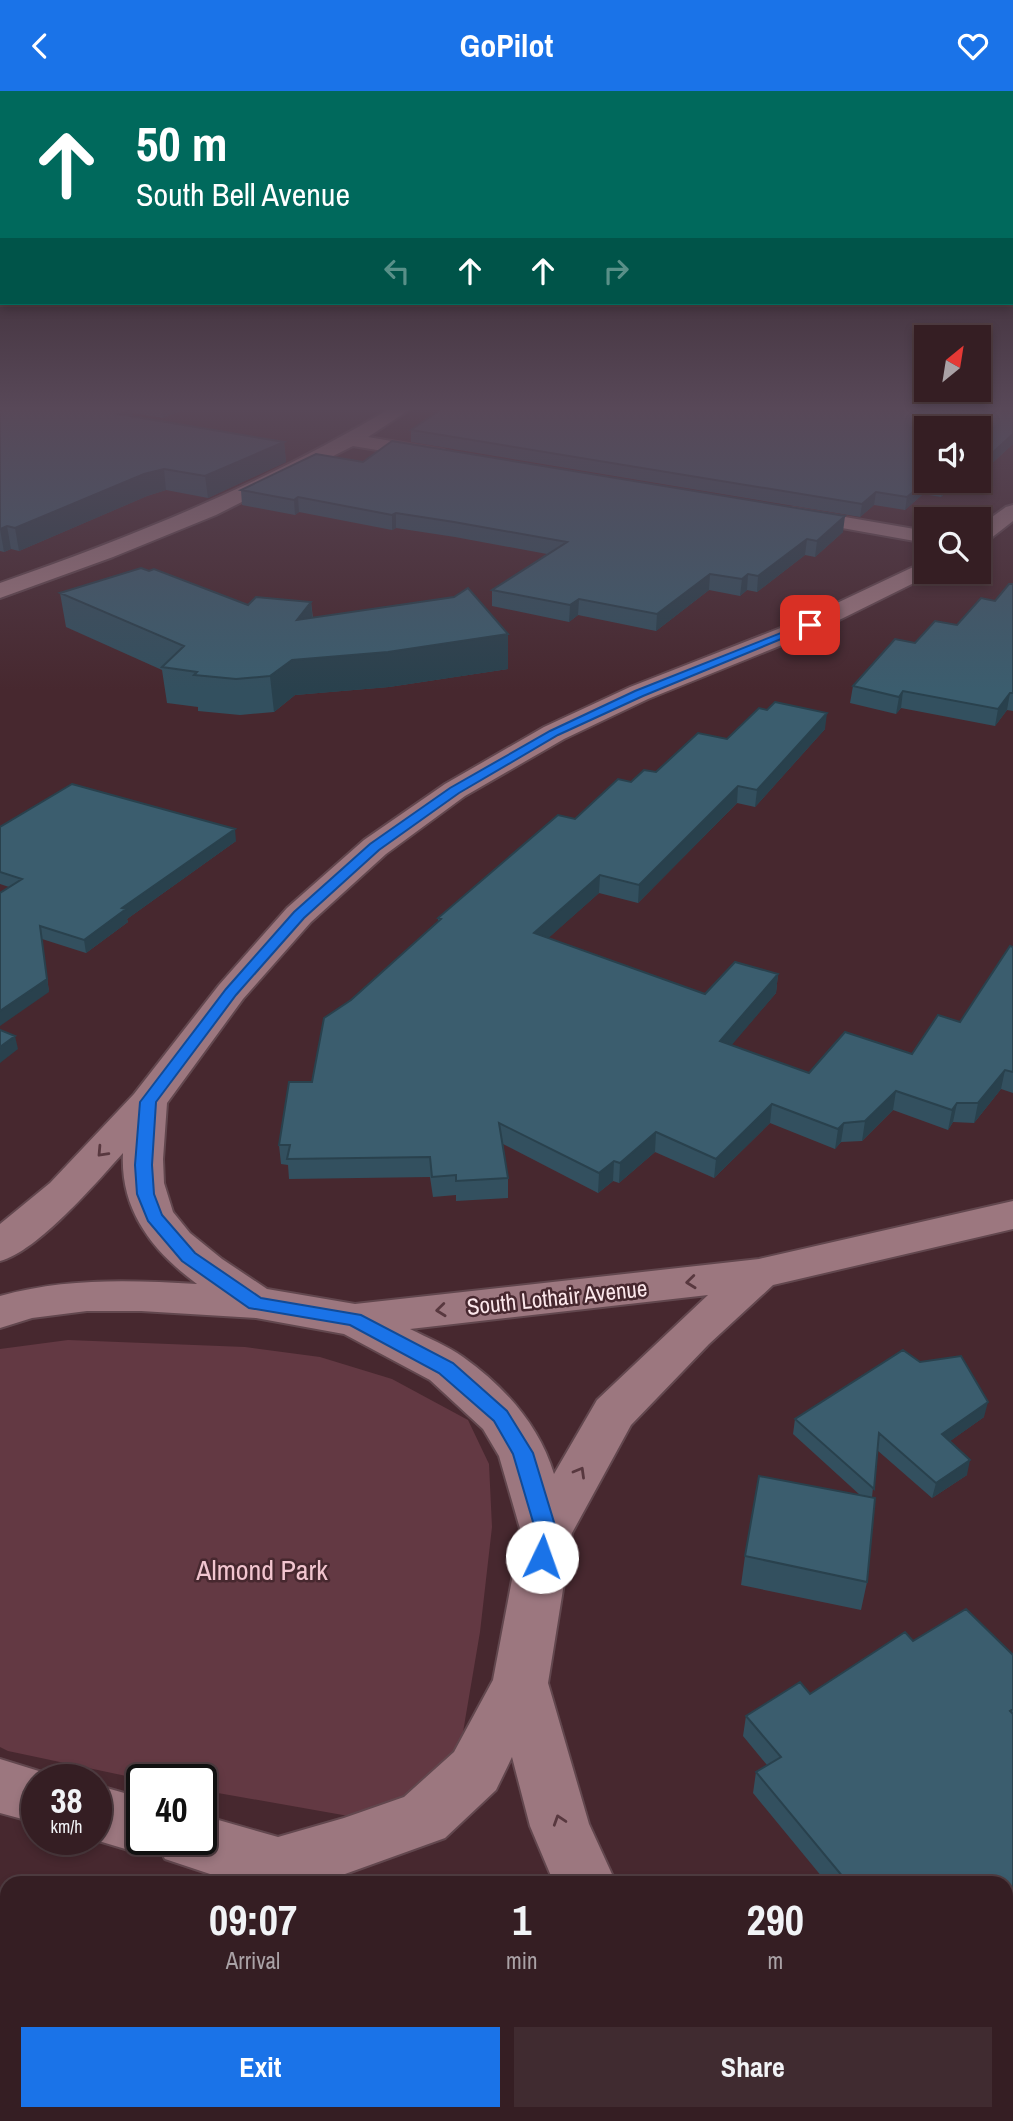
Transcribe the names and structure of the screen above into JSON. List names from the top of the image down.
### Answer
{
  "streets": {
    "street": ["South Lothair Avenue"]
  },
  "parks": ["Almond Park"],
  "north": "top right",
  "page": {
    "header": "GoPilot",
    "turn": ["50 m", "South Bell Avenue"],
    "speed": "38 km/h",
    "limit": "40",
    "eta": [
      "09:07",
      "Arrival",
      "1",
      "min",
      "290",
      "m"
    ],
    "buttons": ["Exit", "Share"]
  }
}
